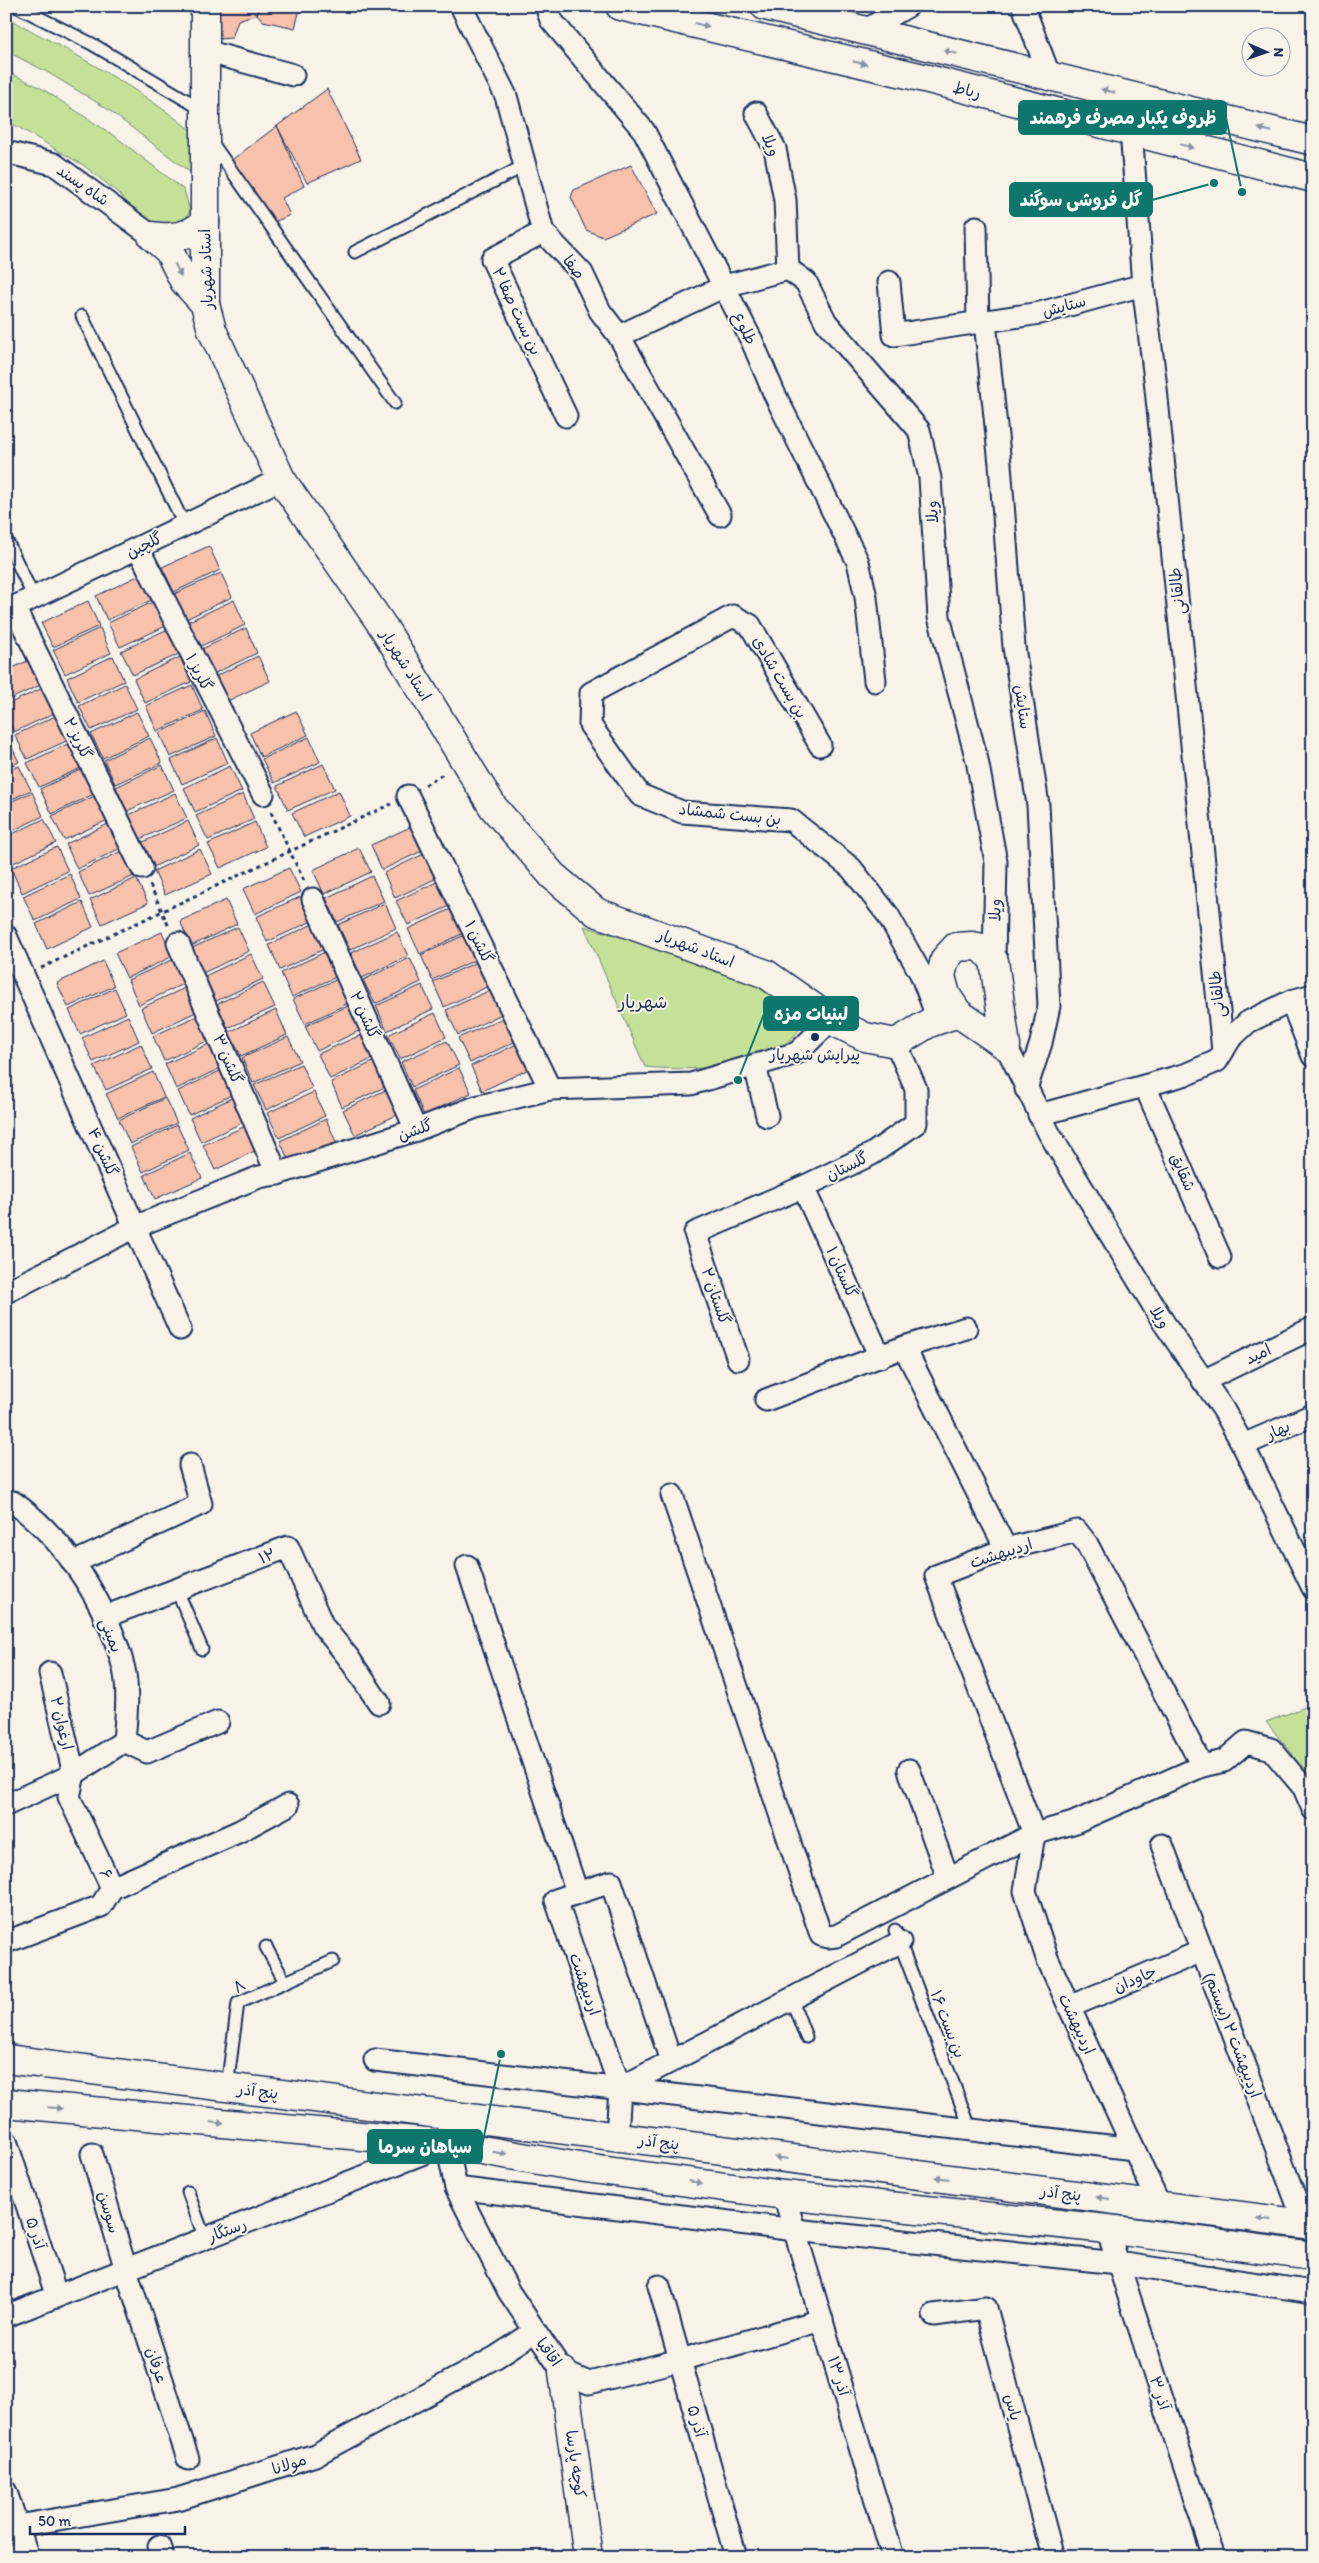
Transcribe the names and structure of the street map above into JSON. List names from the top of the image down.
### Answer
{
  "streets": {
    "main road": [
      "رباط",
      "استاد شهریار",
      "پنج آذر",
      "کوچه پارسا"
    ],
    "street": [
      "ویلا",
      "شاه پسند",
      "صفا",
      "ستایش",
      "بن بست صفا ۲",
      "طلوع",
      "گلچین",
      "طالقانی",
      "گلریز ۱",
      "بن بست شادی",
      "گلریز ۲",
      "بن بست شمشاد",
      "گلشن ۱",
      "گلشن ۲",
      "گلشن ۳",
      "گلشن",
      "گلشن ۴",
      "گلستان",
      "شقایق",
      "گلستان ۱",
      "گلستان ۲",
      "امید",
      "بهار",
      "اردیبهشت",
      "۱۲",
      "یمینی",
      "ارغوان ۲",
      "۶",
      "جاودان",
      "اردیبهشت ۲ (بیستم)",
      "سوسن",
      "رستگار",
      "آذر ۵",
      "اقاقیا",
      "عرفان",
      "۱۳ آذر",
      "آذر ۳",
      "یاس",
      "مولانا"
    ],
    "lane": ["۸", "بن بست ۱۶"]
  },
  "crossings": [
    ["رباط", "طالقانی"],
    ["ویلا", "ستایش"],
    ["ویلا", "امید"],
    ["ویلا", "بهار"],
    ["صفا", "بن بست صفا ۲"],
    ["استاد شهریار", "گلچین"],
    ["استاد شهریار", "گلشن"],
    ["استاد شهریار", "گلستان"],
    ["ستایش", "طالقانی"],
    ["گلچین", "گلریز ۱"],
    ["گلچین", "گلریز ۲"],
    ["بن بست شادی", "بن بست شمشاد"],
    ["گلشن ۱", "گلشن"],
    ["گلشن ۲", "گلشن"],
    ["گلشن ۳", "گلشن"],
    ["گلشن", "گلشن ۴"],
    ["گلستان", "گلستان ۱"],
    ["گلستان", "گلستان ۲"],
    ["اردیبهشت", "جاودان"],
    ["اردیبهشت", "پنج آذر"],
    ["۱۲", "یمینی"],
    ["ارغوان ۲", "۶"],
    ["جاودان", "اردیبهشت ۲ (بیستم)"],
    ["۸", "پنج آذر"],
    ["اردیبهشت ۲ (بیستم)", "پنج آذر"],
    ["پنج آذر", "رستگار"],
    ["پنج آذر", "اقاقیا"],
    ["پنج آذر", "۱۳ آذر"],
    ["پنج آذر", "آذر ۳"],
    ["سوسن", "رستگار"],
    ["سوسن", "عرفان"],
    ["رستگار", "آذر ۵"],
    ["رستگار", "اقاقیا"],
    ["رستگار", "عرفان"],
    ["آذر ۵", "اقاقیا"],
    ["اقاقیا", "۱۳ آذر"],
    ["اقاقیا", "مولانا"],
    ["اقاقیا", "کوچه پارسا"]
  ],
  "districts": ["شهریار"],
  "places": [
    "گل فروشی سوگند",
    "ظروف یکبار مصرف فرهمند",
    "پیرایش شهریار",
    "لبنیات مزه",
    "سپاهان سرما"
  ],
  "scale_bar": "50 m",
  "north": "right"
}
